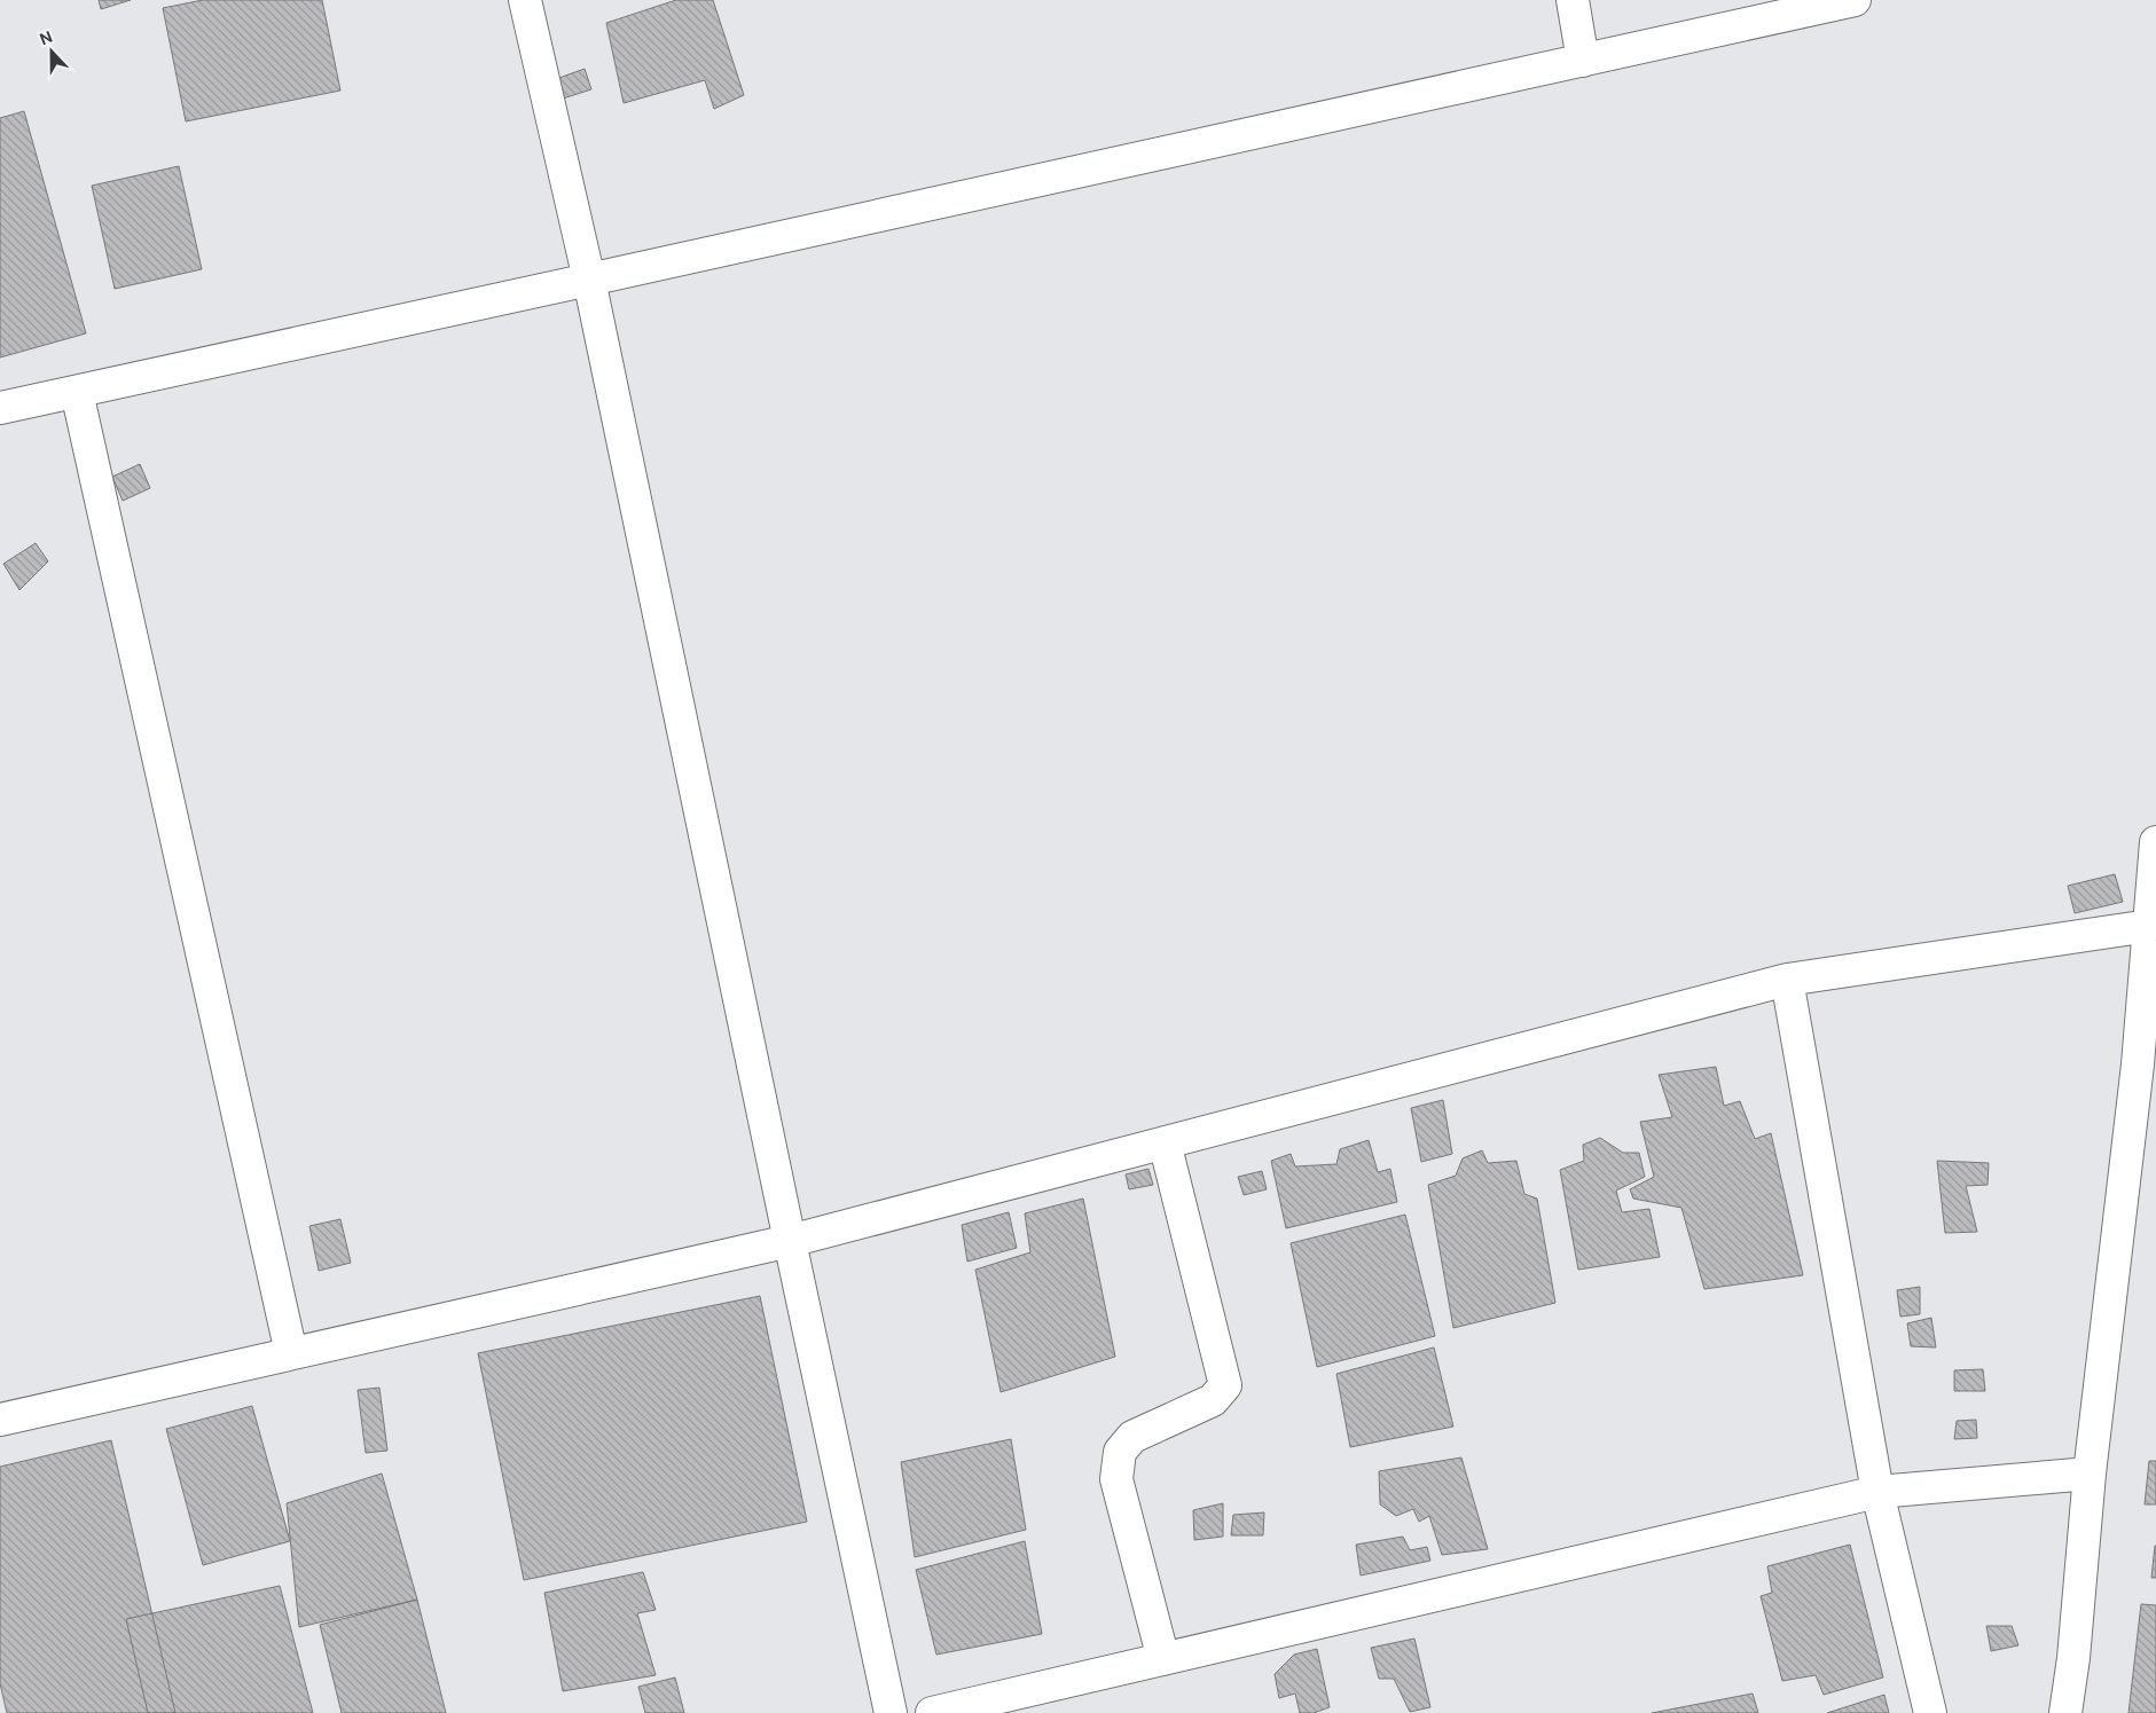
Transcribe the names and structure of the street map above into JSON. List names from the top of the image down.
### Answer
{
  "north": "top"
}
